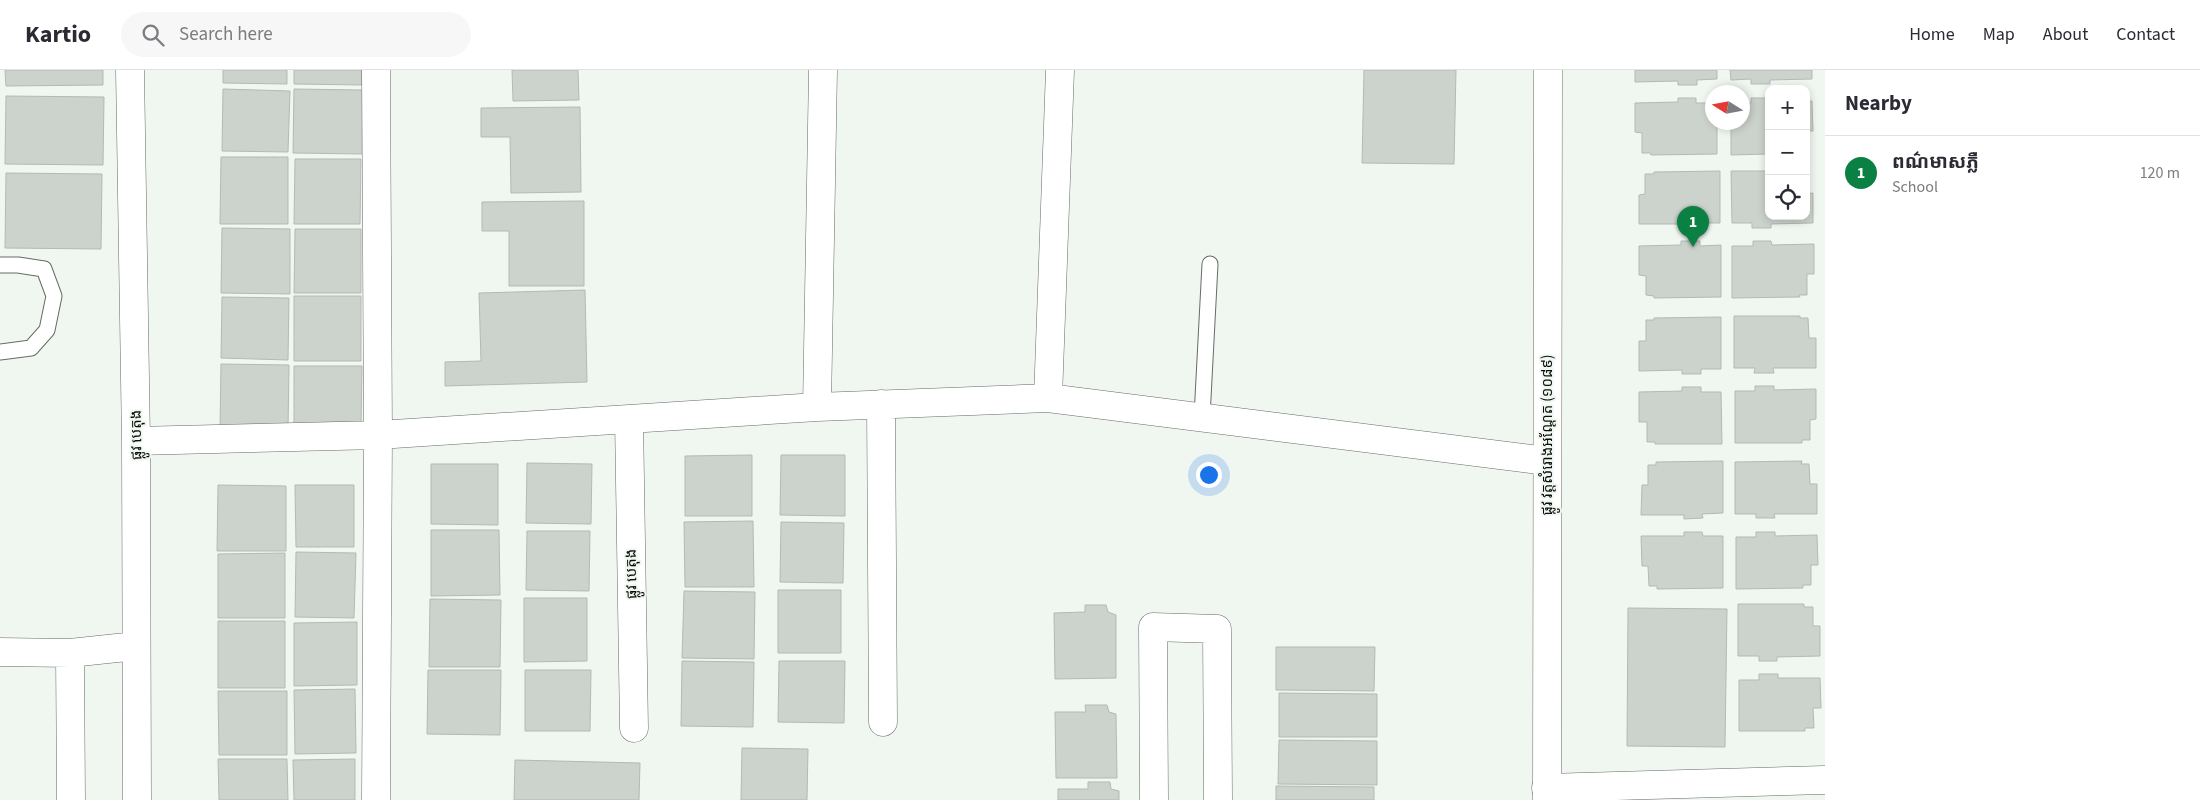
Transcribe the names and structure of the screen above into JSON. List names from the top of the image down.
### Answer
{
  "streets": {
    "street": ["ផ្លូវ បេតុង", "ផ្លូវ វត្តសំរោងអណ្ដែត (១០៨៩)"]
  },
  "north": "left",
  "page": {
    "header": "Kartio",
    "search": "Search here",
    "nav": [
      "Home",
      "Map",
      "About",
      "Contact"
    ],
    "heading": "Nearby",
    "map_buttons": ["+", "−"],
    "list": [
      {
        "mark": "1",
        "name": "ពណ៌មាសភ្លឺ",
        "note": "School",
        "value": "120 m"
      }
    ],
    "pins": "1"
  }
}
